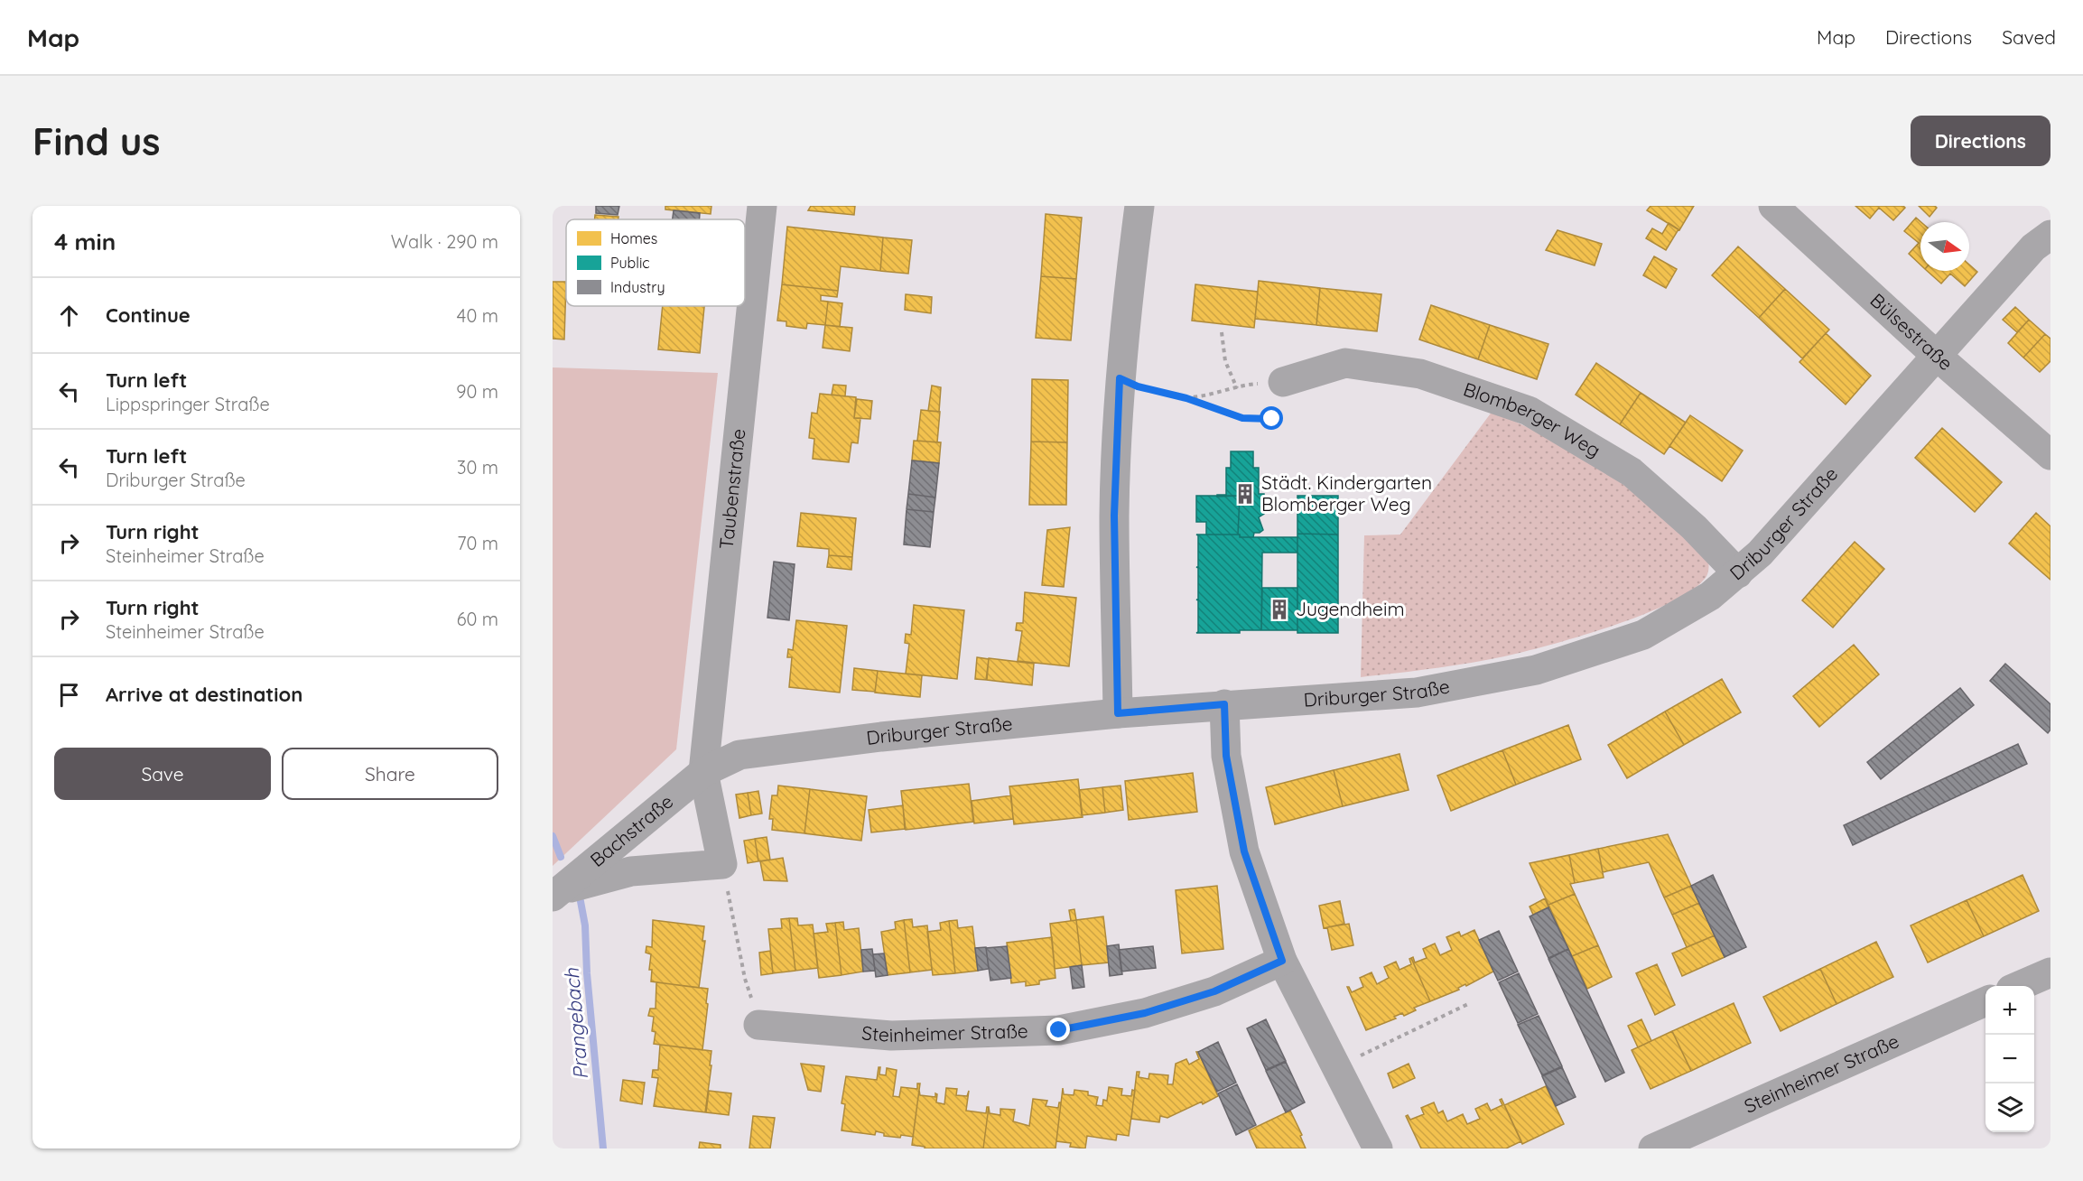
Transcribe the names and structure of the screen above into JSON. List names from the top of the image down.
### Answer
{
  "streets": {
    "street": [
      "Bülsestraße",
      "Blomberger Weg",
      "Taubenstraße",
      "Driburger Straße",
      "Bachstraße",
      "Steinheimer Straße"
    ]
  },
  "crossings": [
    ["Bülsestraße", "Driburger Straße"],
    ["Blomberger Weg", "Driburger Straße"],
    ["Taubenstraße", "Driburger Straße"],
    ["Taubenstraße", "Bachstraße"],
    ["Driburger Straße", "Bachstraße"]
  ],
  "water": ["Prangebach"],
  "places": {
    "building": ["Städt. Kindergarten Blomberger Weg", "Jugendheim"]
  },
  "legend": ["Homes", "Public", "Industry"],
  "north": "right",
  "page": {
    "header": "Map",
    "nav": ["Map", "Directions", "Saved"],
    "buttons": [
      "Directions",
      ["Save", "Share"]
    ],
    "title": "Find us",
    "heading": ["4 min", "Walk · 290 m"],
    "list": [
      ["Continue", "40 m"],
      ["Turn left", "Lippspringer Straße", "90 m"],
      ["Turn left", "Driburger Straße", "30 m"],
      ["Turn right", "Steinheimer Straße", "70 m"],
      ["Turn right", "Steinheimer Straße", "60 m"],
      "Arrive at destination"
    ],
    "map_buttons": ["+", "−"]
  }
}
